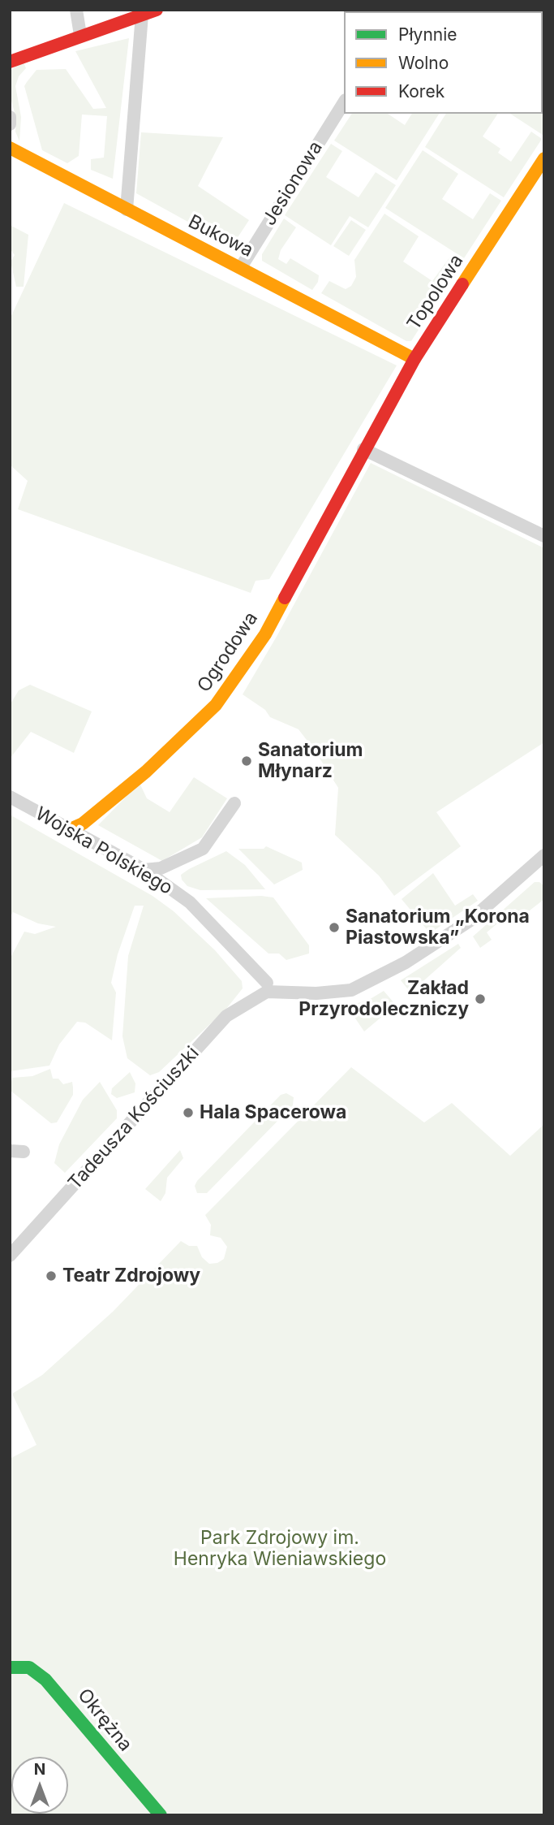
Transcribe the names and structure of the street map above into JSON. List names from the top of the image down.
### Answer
{
  "streets": {
    "street": [
      "Jesionowa",
      "Bukowa",
      "Topolowa",
      "Ogrodowa",
      "Wojska Polskiego",
      "Tadeusza Kościuszki",
      "Okrężna"
    ]
  },
  "crossings": [
    ["Jesionowa", "Bukowa"],
    ["Bukowa", "Topolowa"],
    ["Topolowa", "Ogrodowa"],
    ["Ogrodowa", "Wojska Polskiego"],
    ["Wojska Polskiego", "Tadeusza Kościuszki"]
  ],
  "parks": ["Park Zdrojowy im. Henryka Wieniawskiego"],
  "places": [
    "Sanatorium Młynarz",
    "Sanatorium „Korona Piastowska”",
    "Zakład Przyrodoleczniczy",
    "Hala Spacerowa",
    "Teatr Zdrojowy"
  ],
  "legend": ["Płynnie", "Wolno", "Korek"],
  "north": "top"
}
